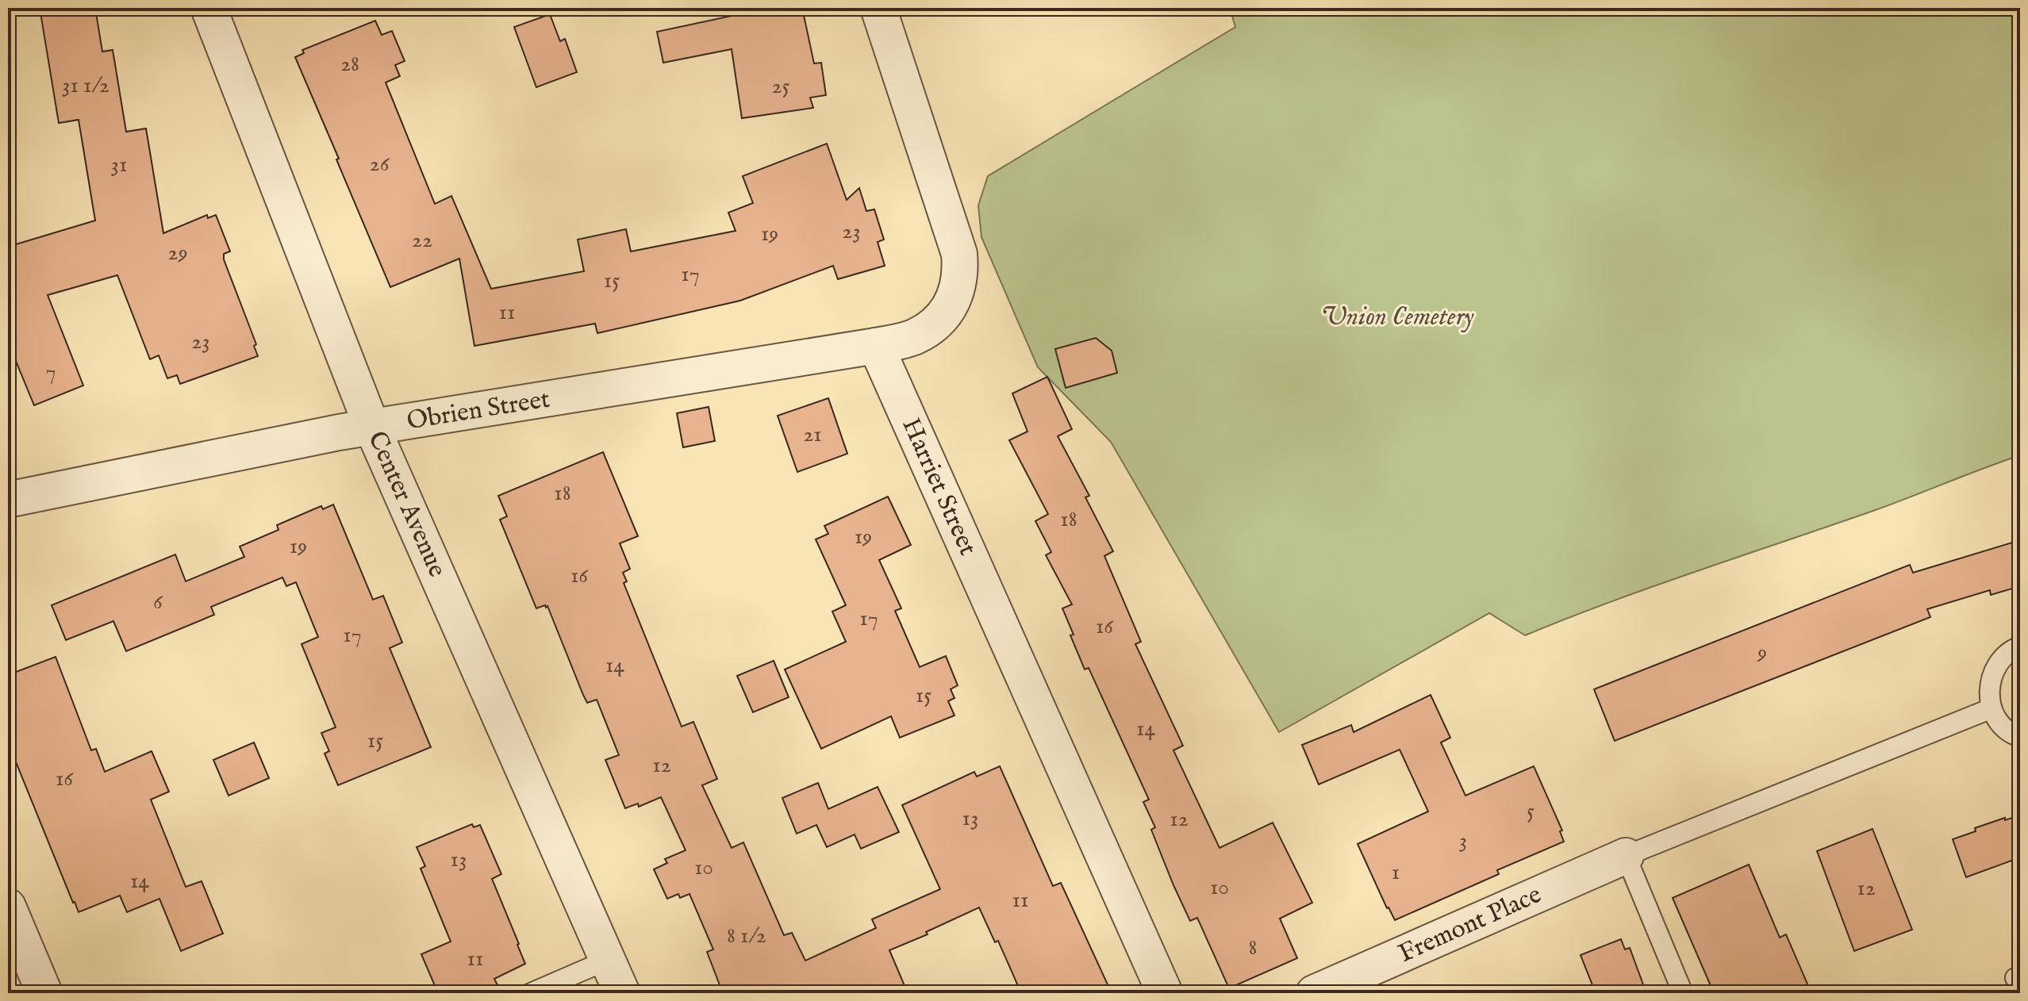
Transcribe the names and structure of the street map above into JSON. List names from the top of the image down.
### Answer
{
  "streets": {
    "street": [
      "Obrien Street",
      "Harriet Street",
      "Center Avenue",
      "Fremont Place"
    ]
  },
  "crossings": [
    ["Obrien Street", "Harriet Street"],
    ["Obrien Street", "Center Avenue"]
  ],
  "parks": ["Union Cemetery"],
  "house_numbers": [
    "28",
    "31 1/2",
    "25",
    "26",
    "31",
    "23",
    "19",
    "22",
    "29",
    "17",
    "15",
    "11",
    "23",
    "7",
    "21",
    "18",
    "18",
    "19",
    "19",
    "16",
    "6",
    "17",
    "16",
    "17",
    "9",
    "14",
    "15",
    "14",
    "15",
    "12",
    "16",
    "5",
    "13",
    "12",
    "3",
    "13",
    "10",
    "1",
    "14",
    "10",
    "12",
    "11",
    "8 1/2",
    "8",
    "11"
  ]
}
